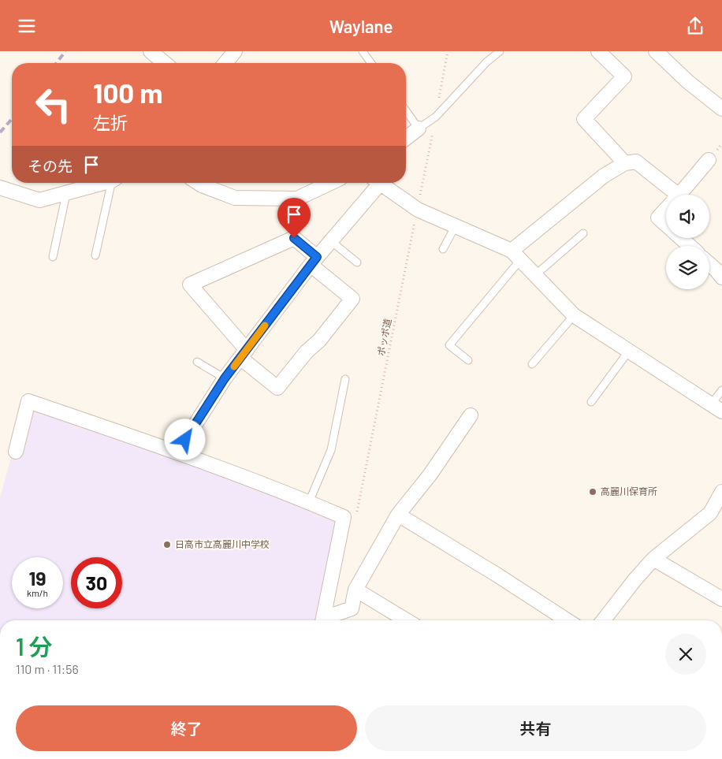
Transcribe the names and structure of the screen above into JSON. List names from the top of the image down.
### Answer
{
  "streets": {
    "path": ["ポッポ道"]
  },
  "places": ["高麗川保育所", "日高市立高麗川中学校"],
  "page": {
    "header": "Waylane",
    "turn": ["100 m", "左折"],
    "then": "その先",
    "speed": "19 km/h",
    "limit": "30",
    "heading": ["1 分", "110 m · 11:56"],
    "buttons": ["終了", "共有"]
  }
}
